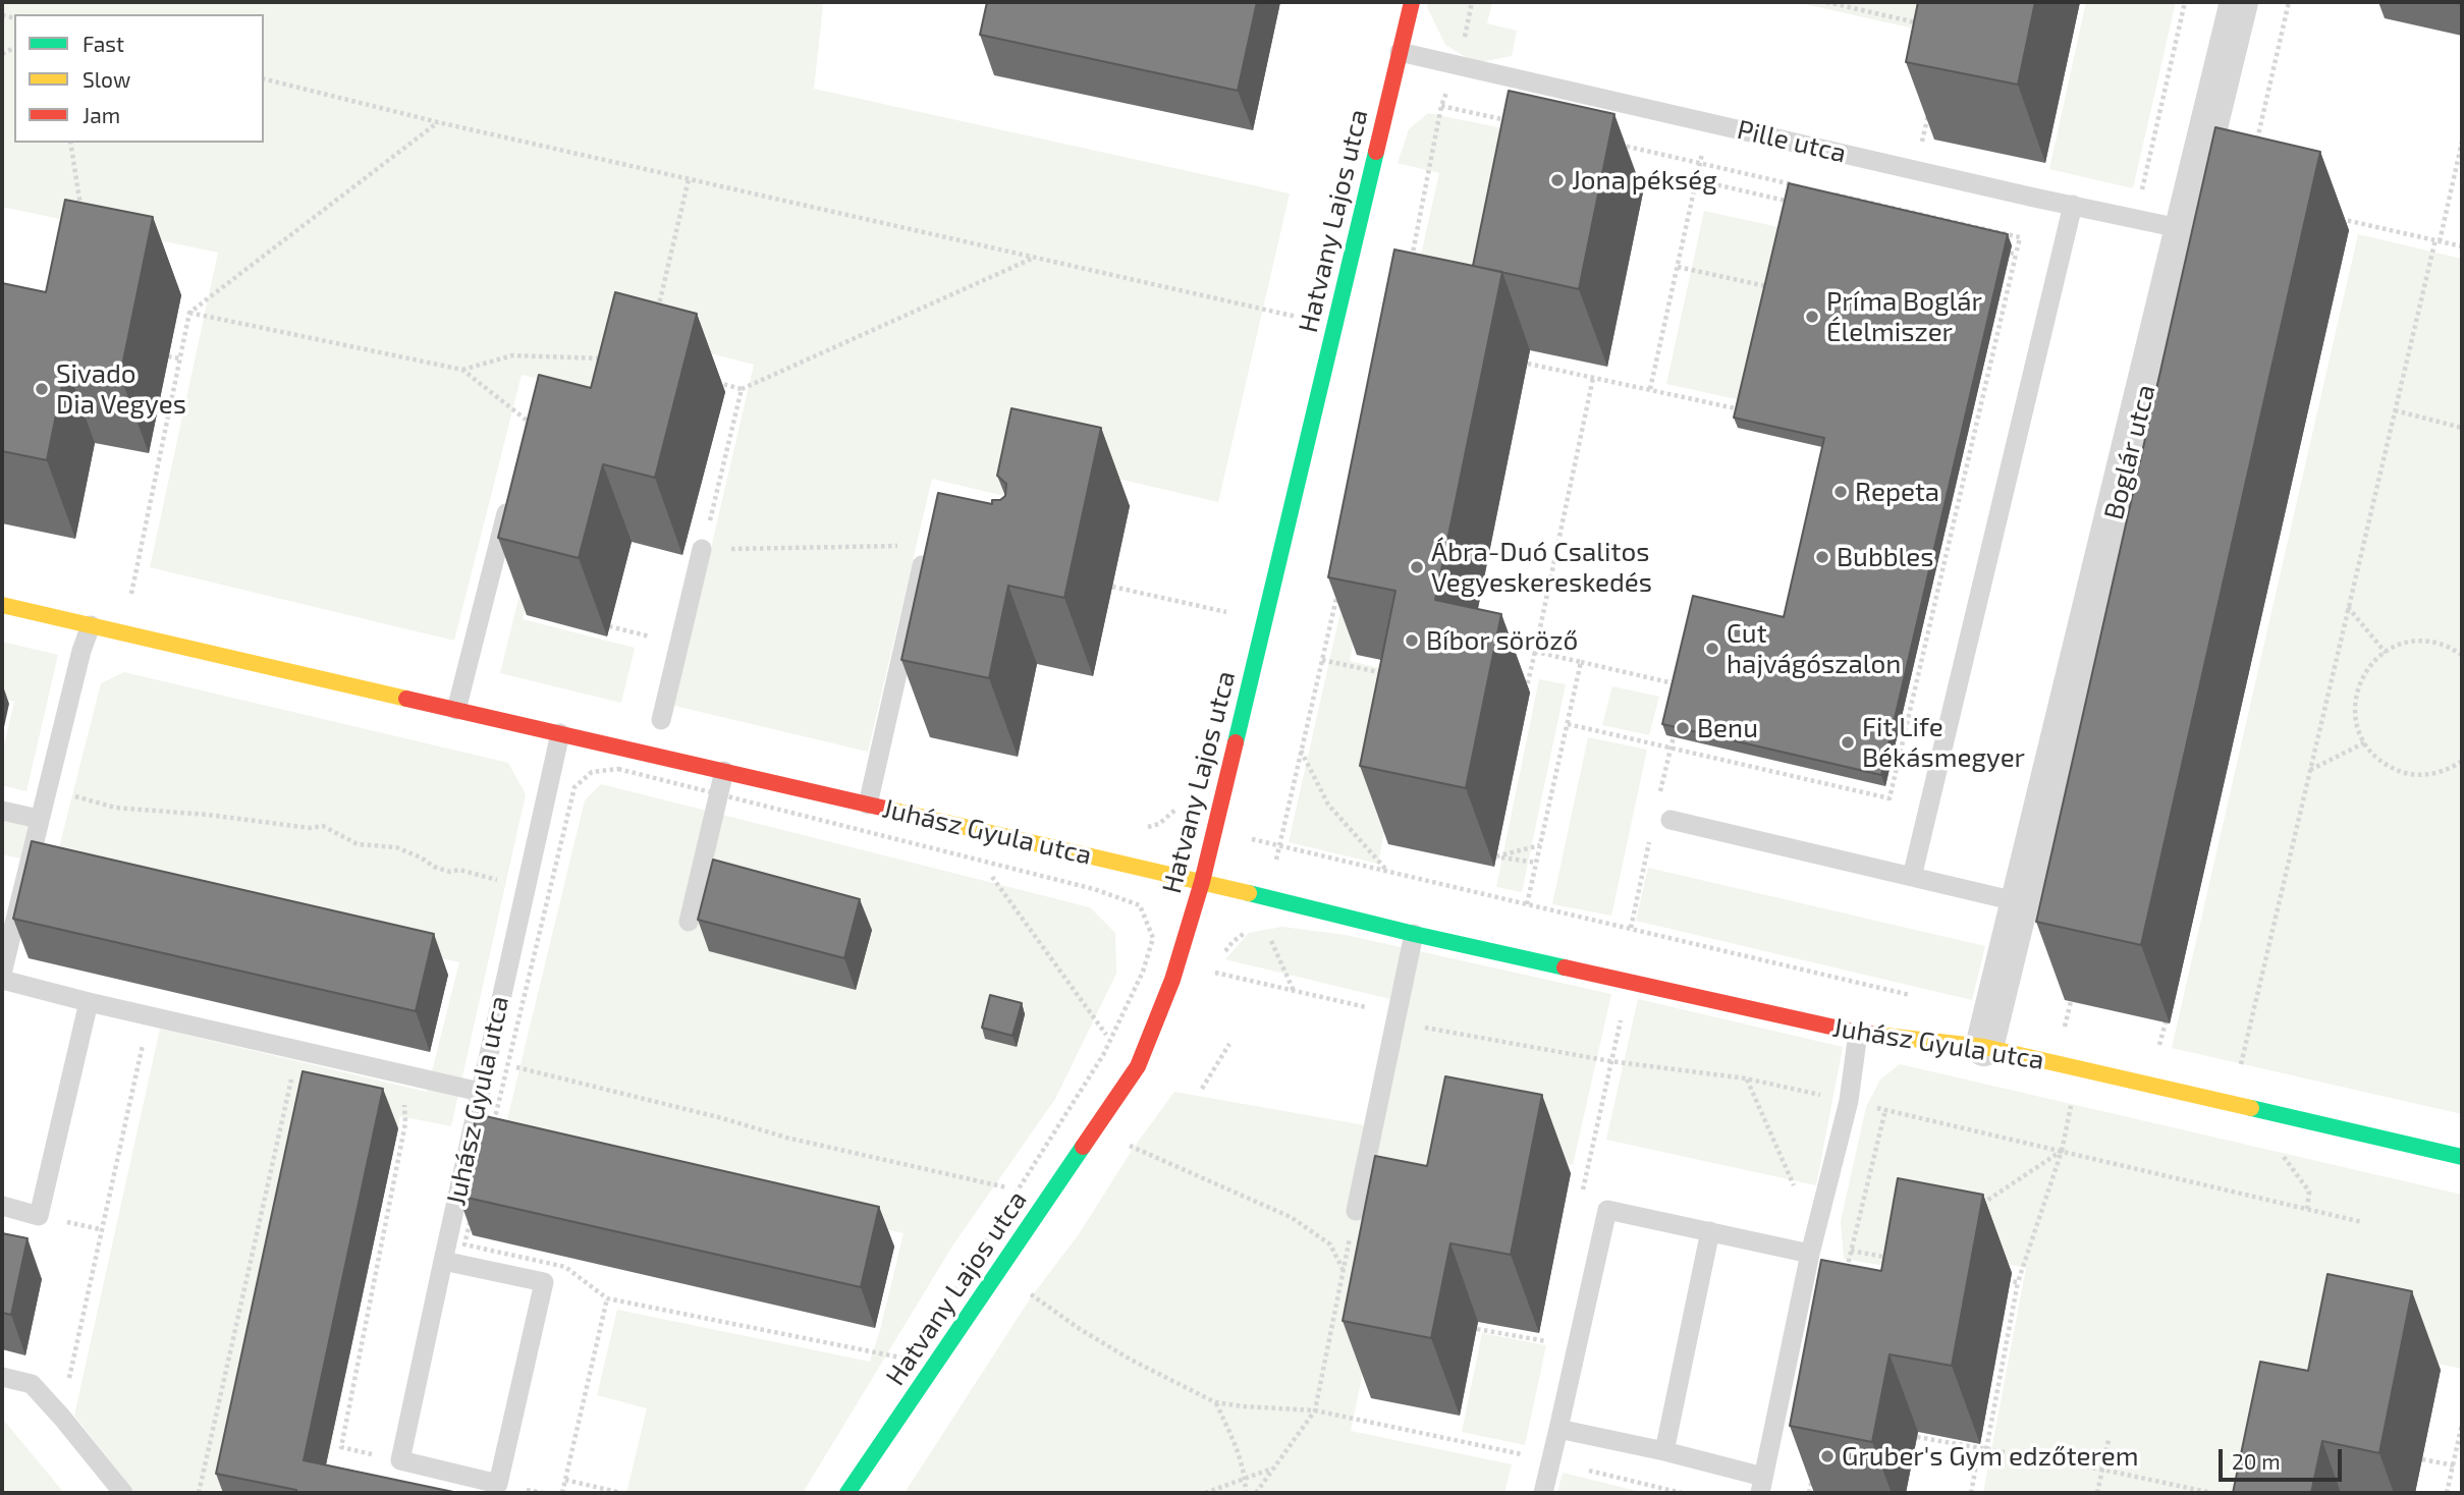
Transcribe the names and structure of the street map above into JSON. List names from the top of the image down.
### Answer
{
  "streets": {
    "street": ["Hatvany Lajos utca", "Boglár utca", "Juhász Gyula utca"],
    "lane": ["Pille utca"]
  },
  "crossings": [
    ["Pille utca", "Hatvany Lajos utca"],
    ["Pille utca", "Boglár utca"],
    ["Hatvany Lajos utca", "Juhász Gyula utca"],
    ["Boglár utca", "Juhász Gyula utca"]
  ],
  "places": [
    "Jona pékség",
    "Príma Boglár Élelmiszer",
    "Sivado Dia Vegyes",
    "Repeta",
    "Bubbles",
    "Ábra-Duó Csalitos Vegyeskereskedés",
    "Bíbor söröző",
    "Cut hajvágószalon",
    "Benu",
    "Fit Life Békásmegyer",
    "Gruber's Gym edzőterem"
  ],
  "legend": ["Fast", "Slow", "Jam"],
  "scale_bar": "20 m"
}
